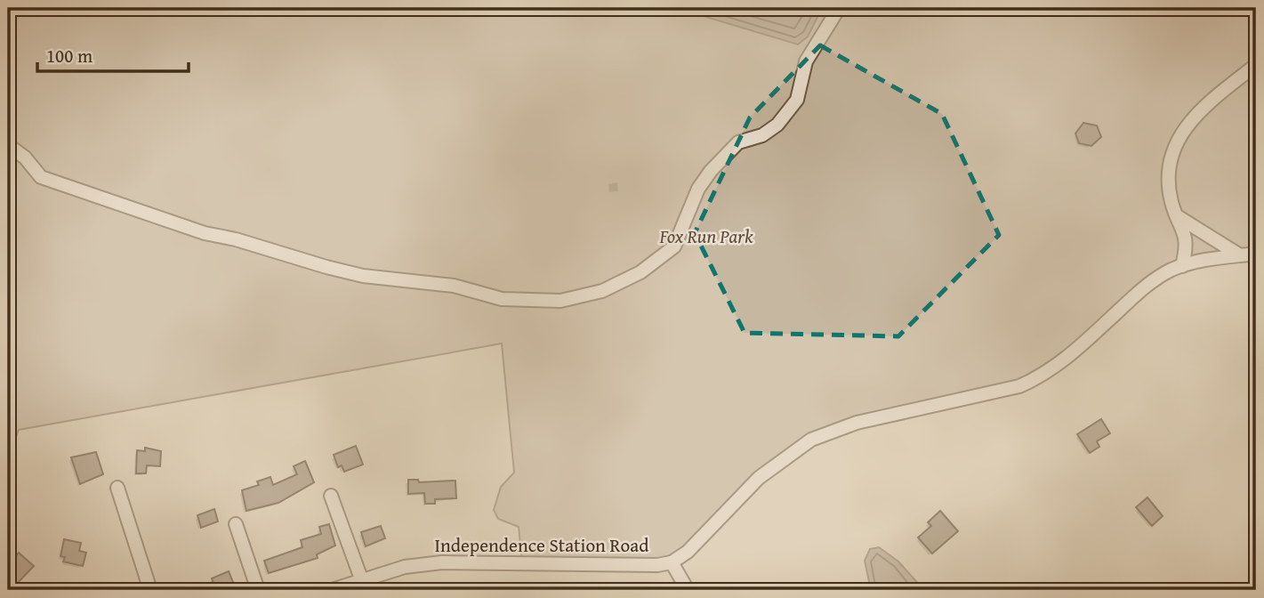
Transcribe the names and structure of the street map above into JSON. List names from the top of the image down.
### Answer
{
  "streets": {
    "street": ["Independence Station Road"]
  },
  "parks": ["Fox Run Park"],
  "scale_bar": "100 m"
}
